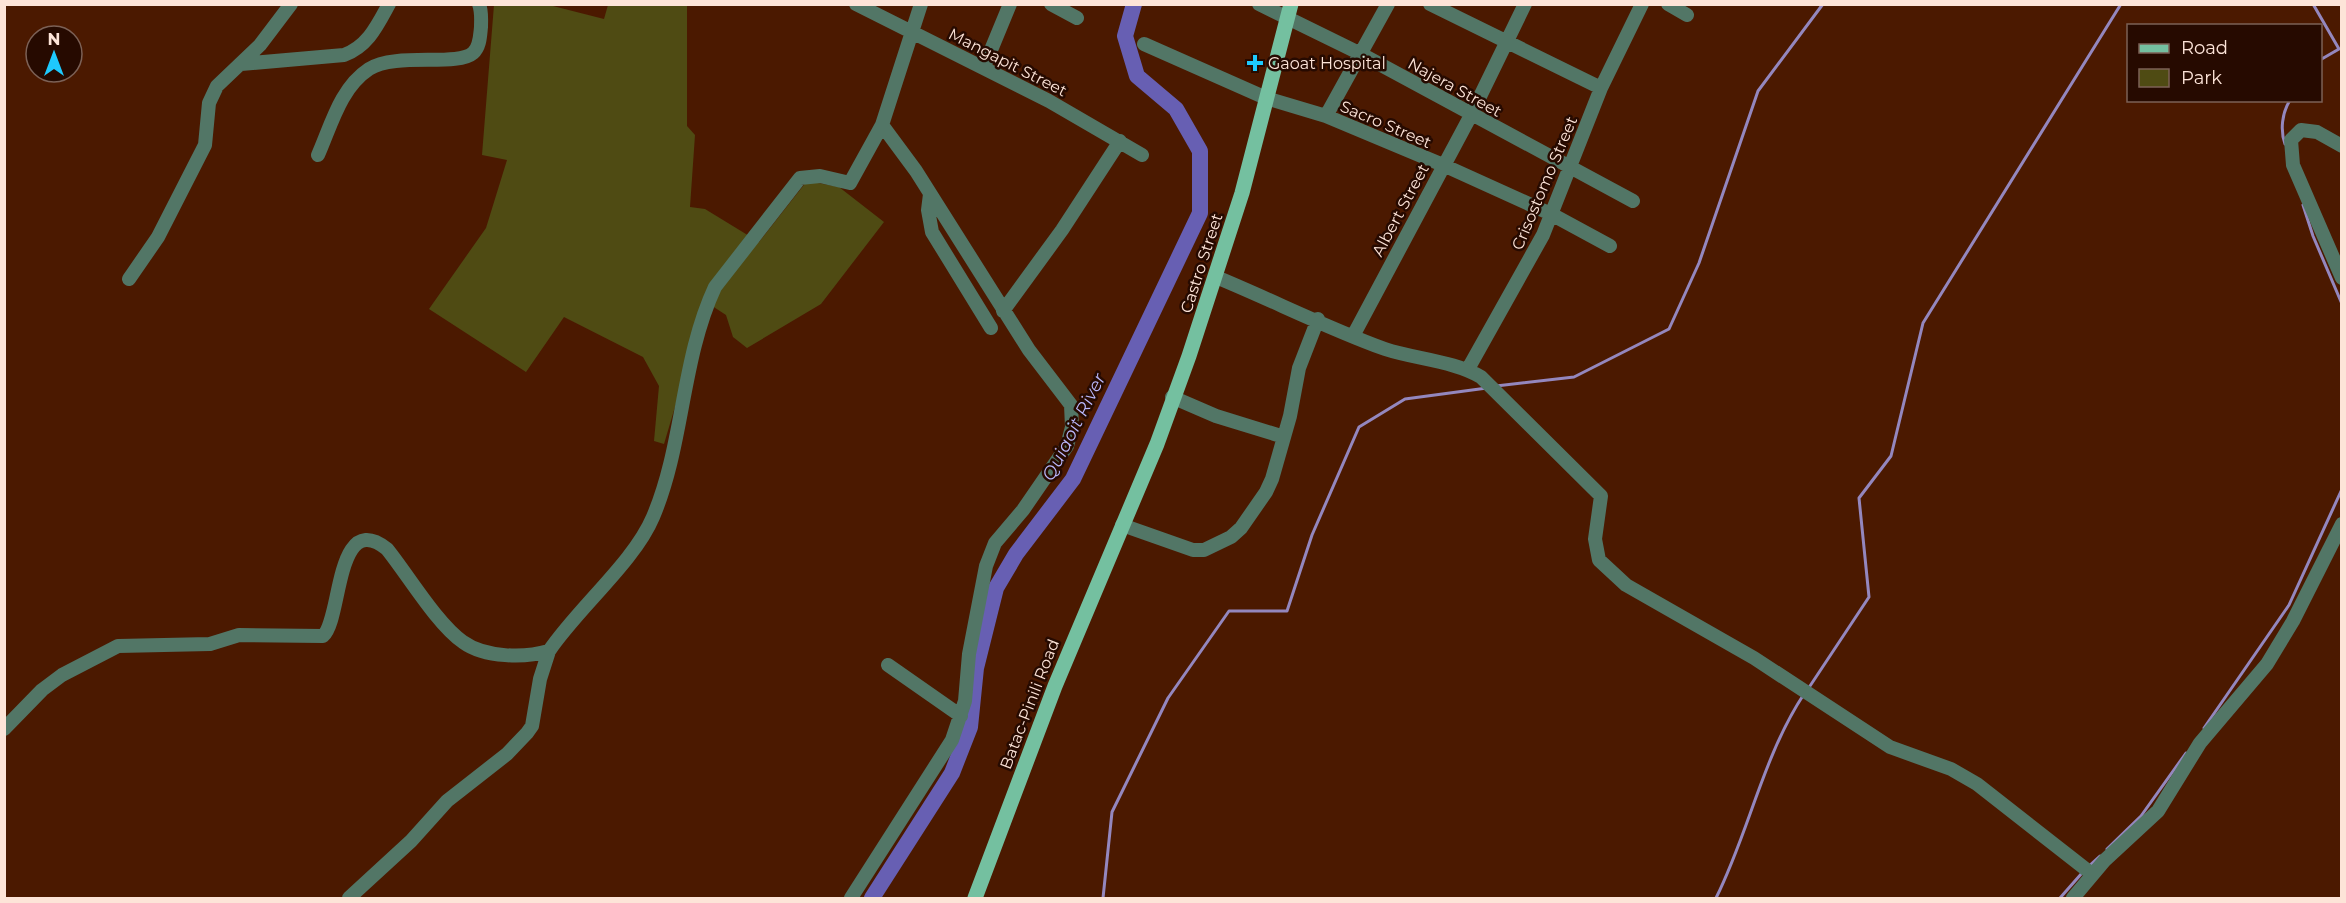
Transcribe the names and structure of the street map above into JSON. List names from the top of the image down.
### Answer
{
  "streets": {
    "main road": ["Castro Street", "Batac-Pinili Road"],
    "street": [
      "Mangapit Street",
      "Najera Street",
      "Sacro Street",
      "Crisostomo Street",
      "Albert Street"
    ]
  },
  "crossings": [
    ["Najera Street", "Crisostomo Street"],
    ["Najera Street", "Albert Street"],
    ["Najera Street", "Castro Street"],
    ["Sacro Street", "Crisostomo Street"],
    ["Sacro Street", "Albert Street"],
    ["Sacro Street", "Castro Street"],
    ["Castro Street", "Batac-Pinili Road"]
  ],
  "water": ["Quiaoit River"],
  "places": {
    "health": ["Gaoat Hospital"]
  },
  "legend": ["Road", "Park"],
  "north": "top"
}
